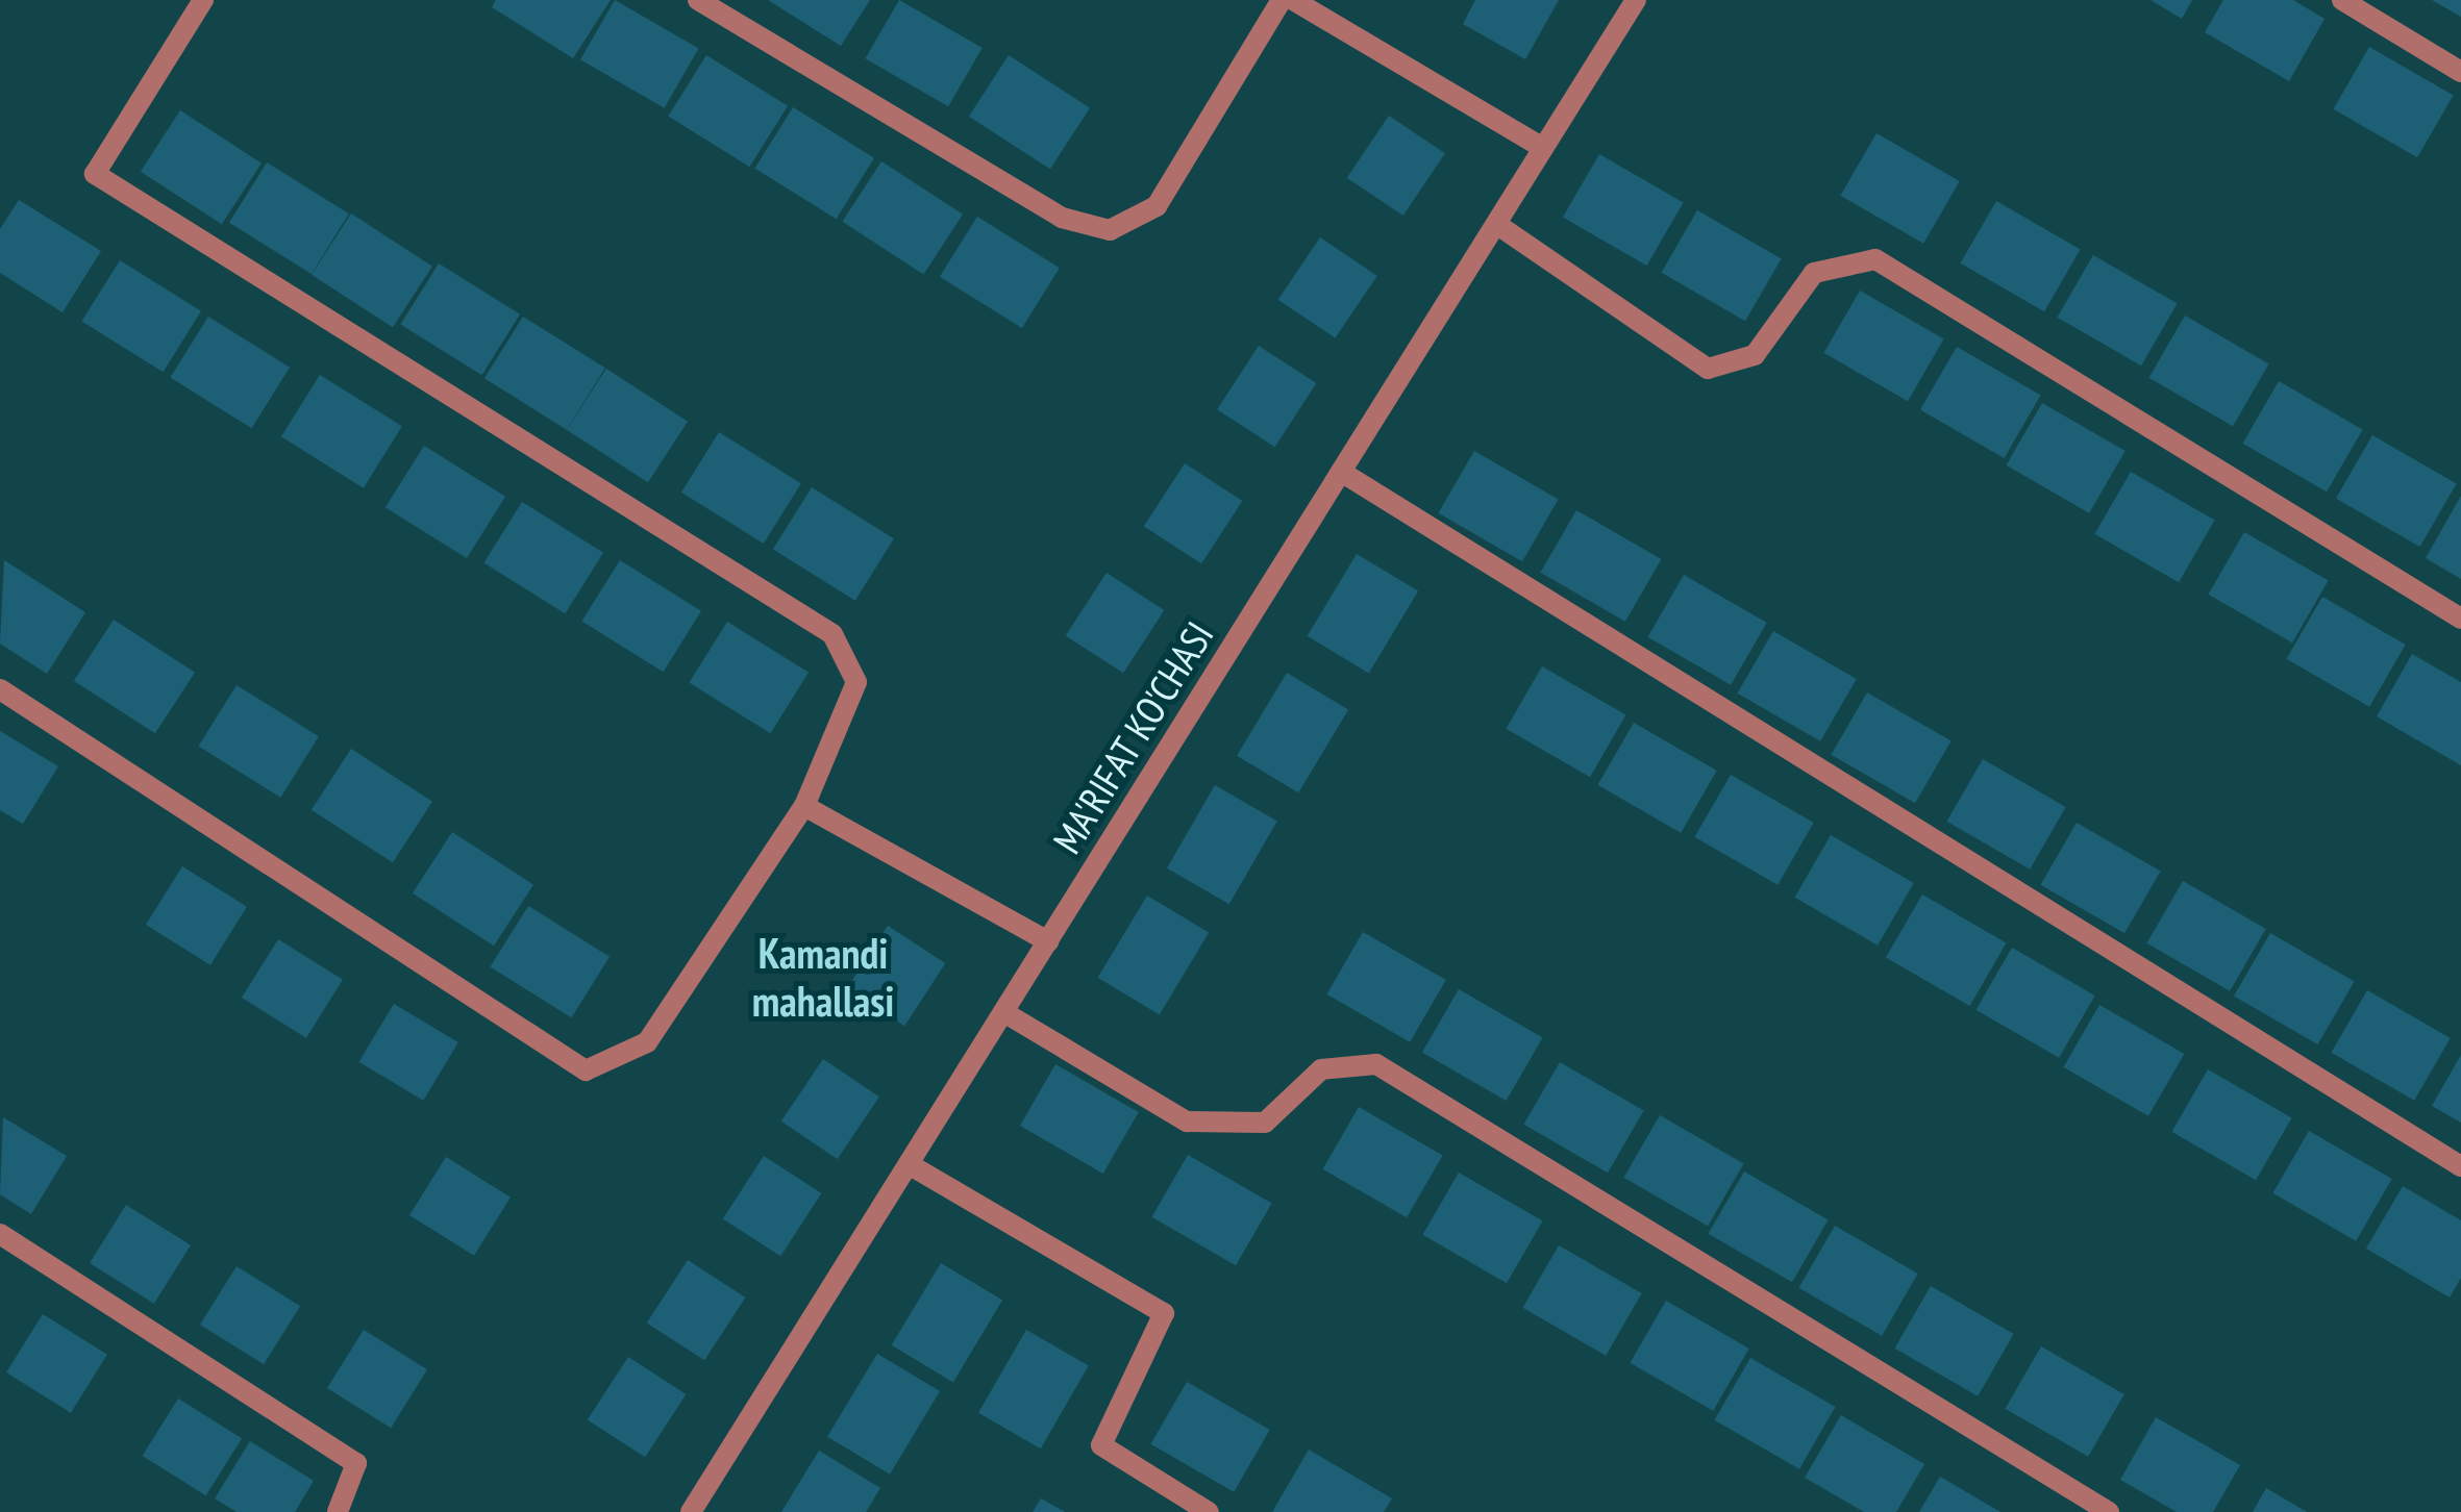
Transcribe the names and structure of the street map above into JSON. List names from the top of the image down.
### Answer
{
  "streets": {
    "street": ["MA'RIFAT KO'CHASI"]
  },
  "districts": ["Kamandi mahallasi"]
}
